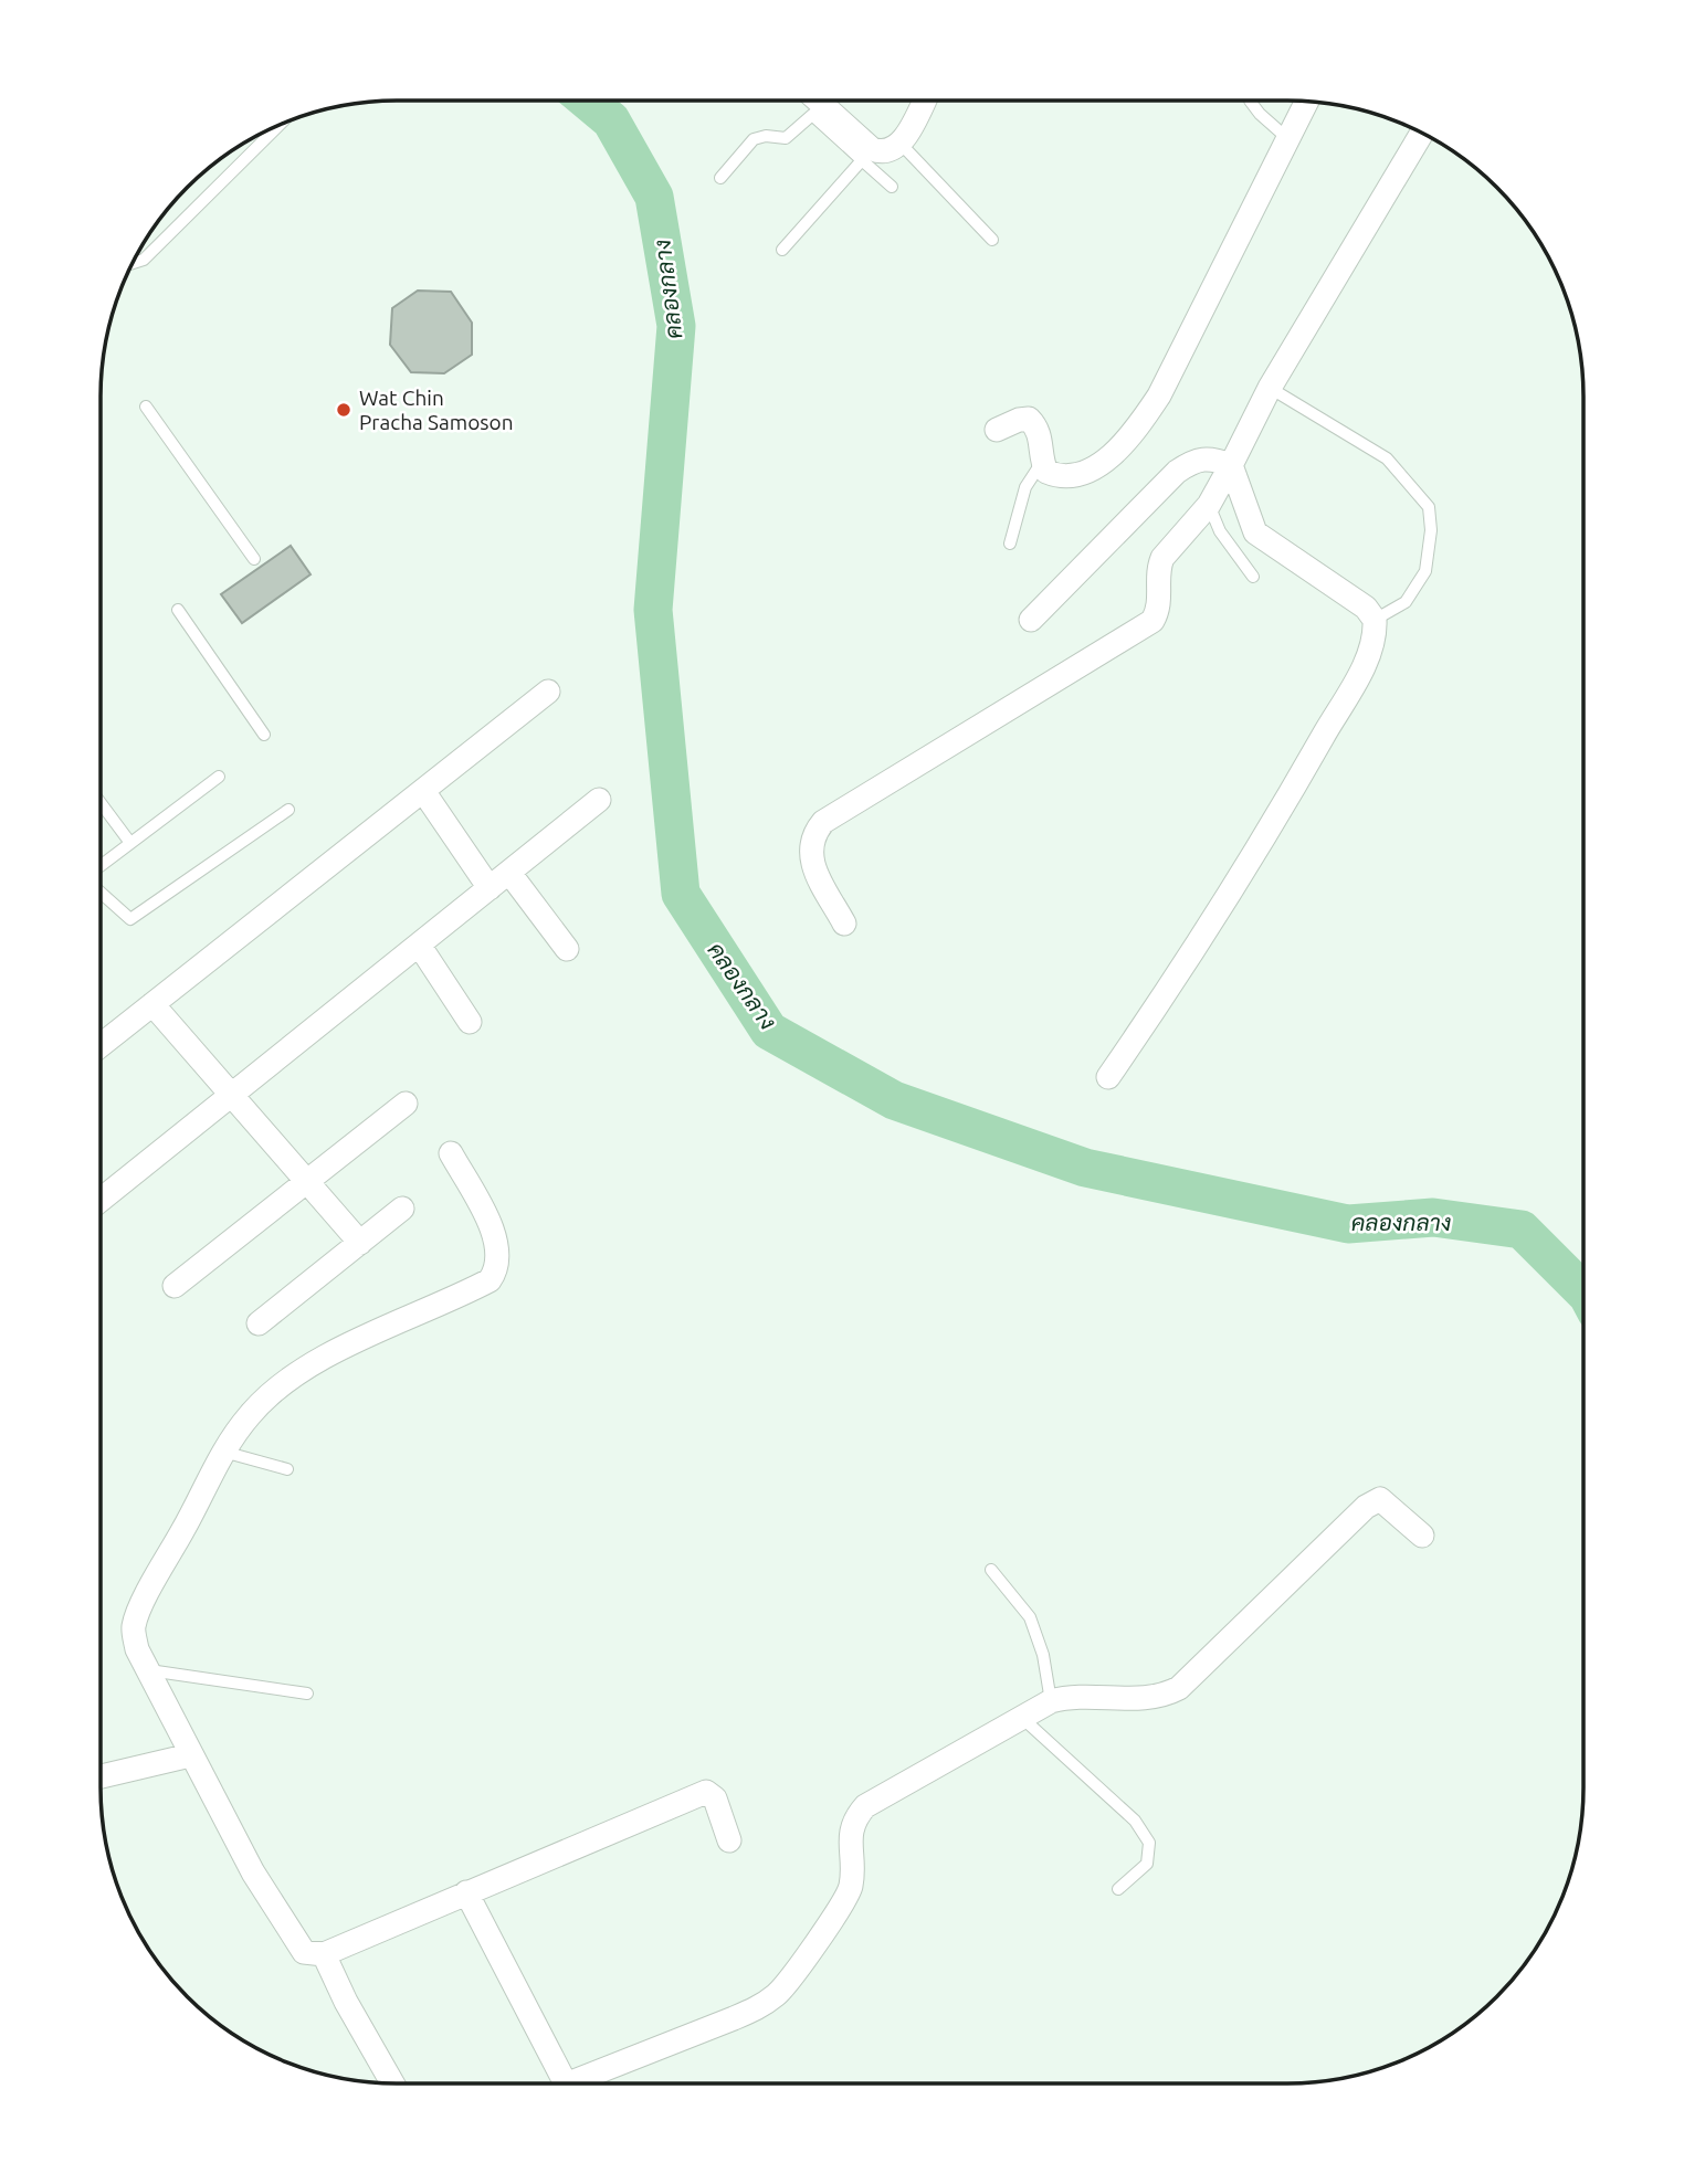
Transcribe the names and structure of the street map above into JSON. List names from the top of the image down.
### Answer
{
  "water": ["คลองกลาง"],
  "places": ["Wat Chin Pracha Samoson"]
}
